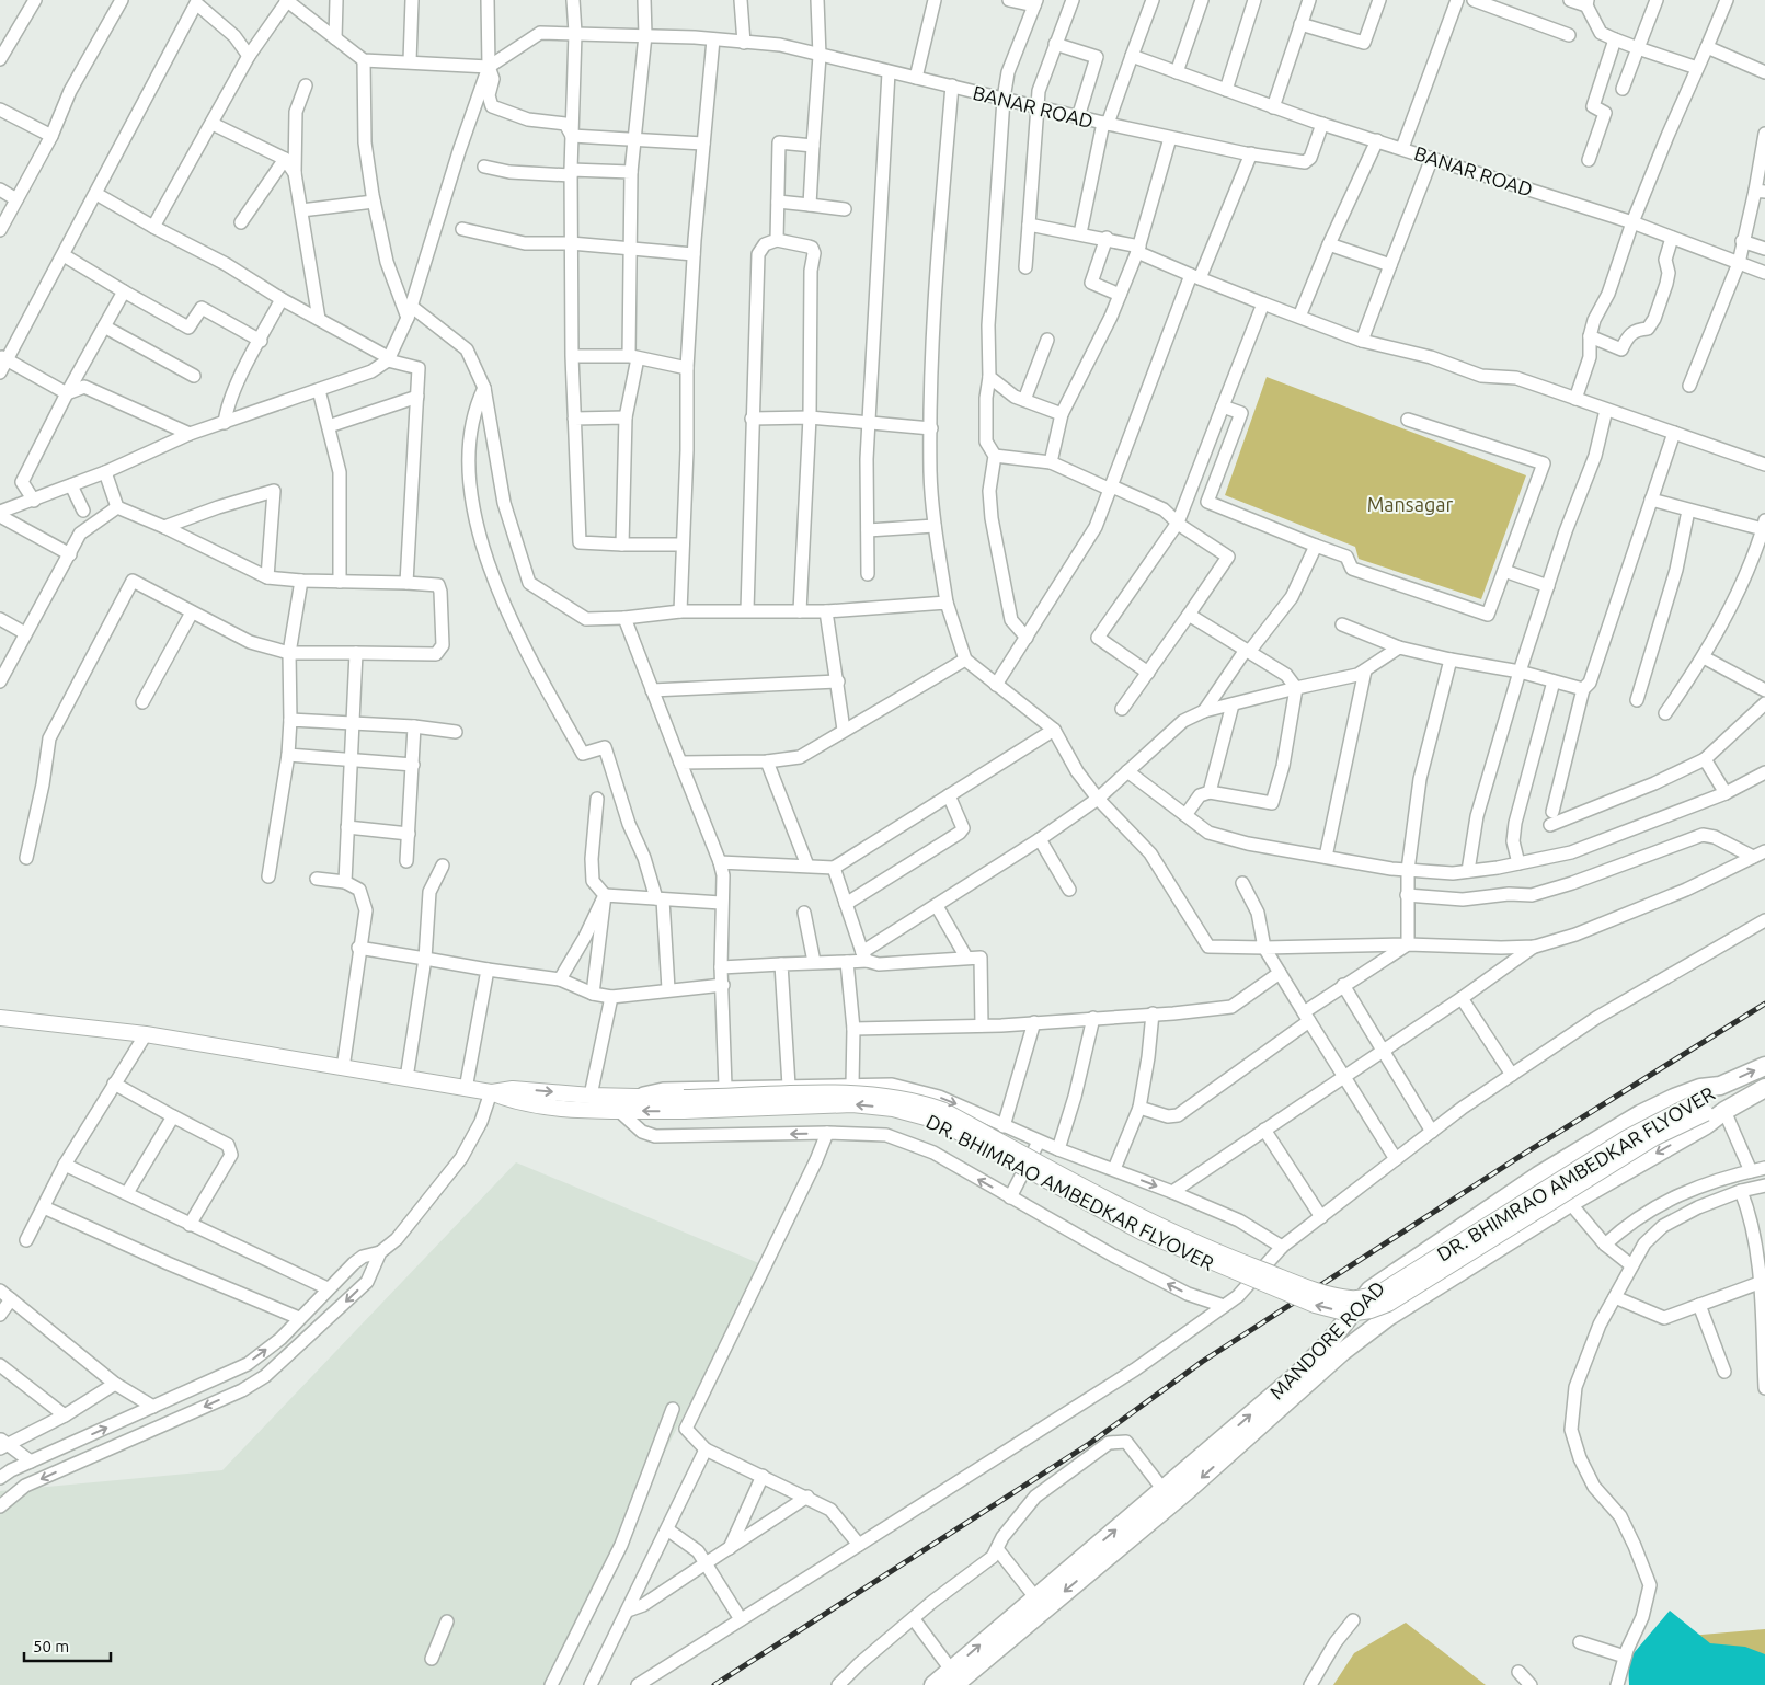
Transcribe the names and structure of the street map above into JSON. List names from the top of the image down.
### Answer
{
  "streets": {
    "highway": ["MANDORE ROAD"],
    "main road": ["DR. BHIMRAO AMBEDKAR FLYOVER"],
    "street": ["BANAR ROAD"]
  },
  "crossings": [
    ["DR. BHIMRAO AMBEDKAR FLYOVER", "MANDORE ROAD"]
  ],
  "parks": ["Mansagar"],
  "scale_bar": "50 m"
}
